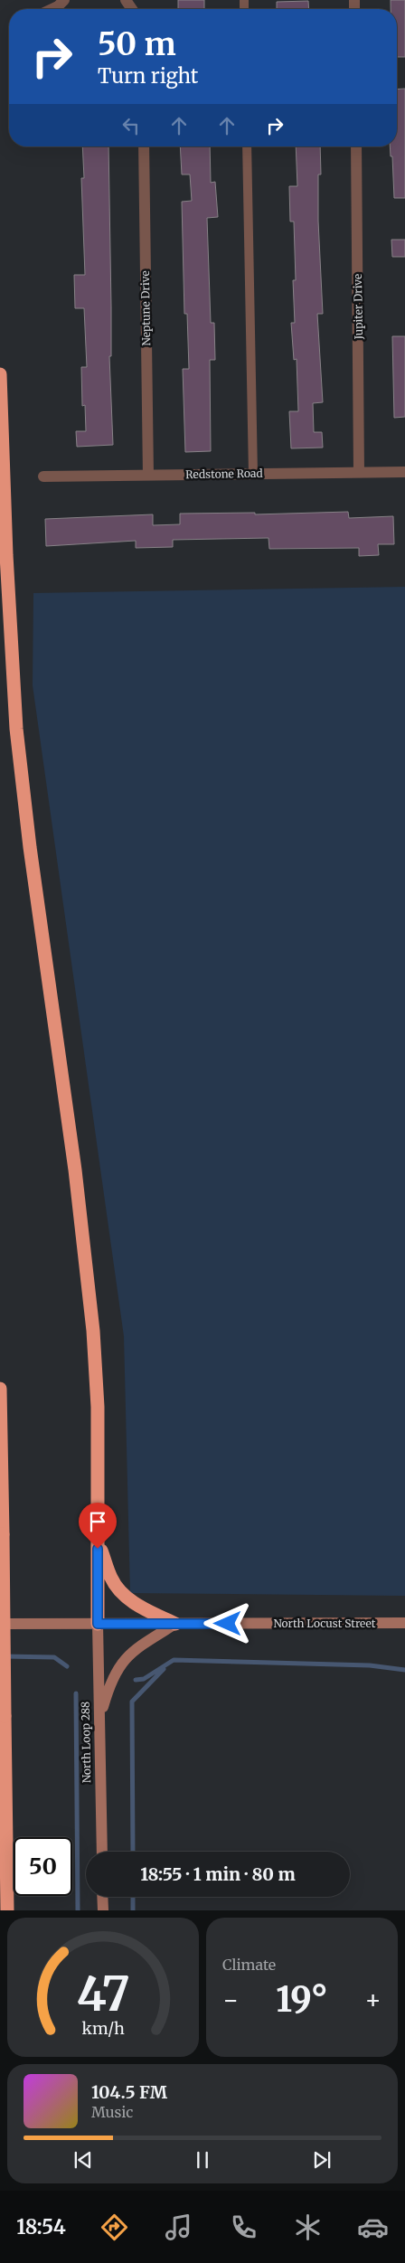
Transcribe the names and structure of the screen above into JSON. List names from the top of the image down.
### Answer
{
  "streets": {
    "main road": ["North Locust Street", "North Loop 288"],
    "street": ["Jupiter Drive", "Neptune Drive", "Redstone Road"]
  },
  "crossings": [
    ["Jupiter Drive", "Redstone Road"],
    ["Neptune Drive", "Redstone Road"],
    ["North Locust Street", "North Loop 288"]
  ],
  "page": {
    "turn": ["50 m", "Turn right"],
    "limit": "50",
    "trip": "18:55 · 1 min · 80 m",
    "tile": "Climate",
    "heat": ["−", "19°", "+"],
    "song": ["104.5 FM", "Music"],
    "tabs": "18:54",
    "gauge": ["47", "km/h"]
  }
}
